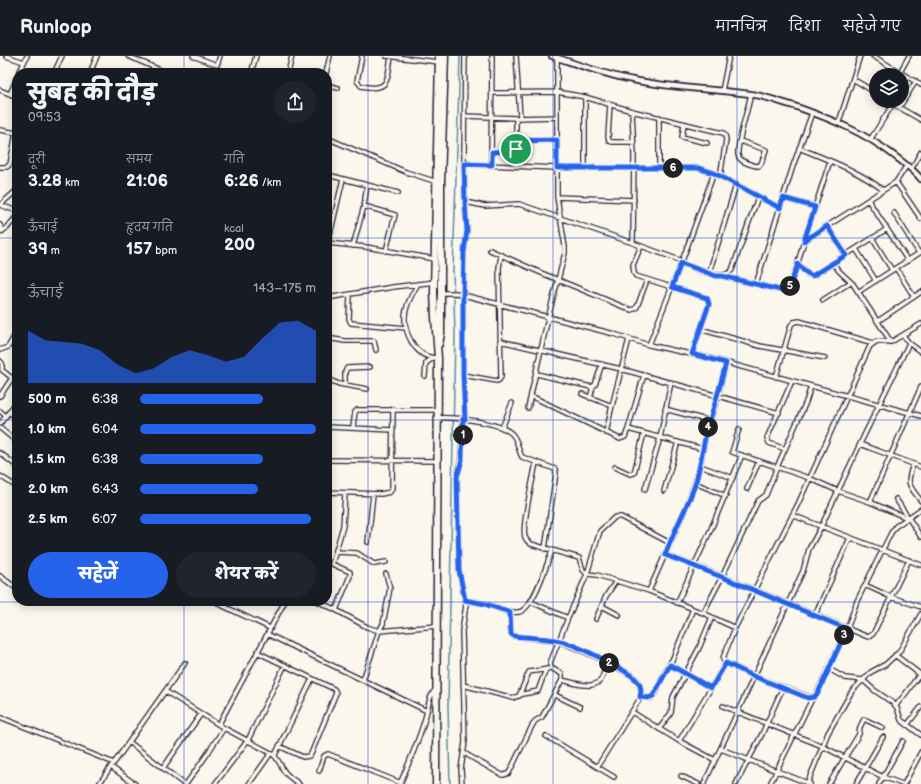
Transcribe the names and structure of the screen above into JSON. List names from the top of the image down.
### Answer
{
  "page": {
    "header": "Runloop",
    "nav": ["मानचित्र", "दिशा", "सहेजे गए"],
    "heading": ["सुबह की दौड़", "09:53"],
    "stats": [
      ["दूरी", "3.28 km"],
      ["समय", "21:06"],
      ["गति", "6:26 /km"],
      ["ऊँचाई", "39 m"],
      ["हृदय गति", "157 bpm"],
      ["kcal", "200"]
    ],
    "pins": [
      "6",
      "5",
      "4",
      "1",
      "3",
      "2"
    ],
    "chart": ["ऊँचाई", "143–175 m"],
    "list": [
      {
        "name": "500 m",
        "note": "6:38"
      },
      {
        "name": "1.0 km",
        "note": "6:04"
      },
      {
        "name": "1.5 km",
        "note": "6:38"
      },
      {
        "name": "2.0 km",
        "note": "6:43"
      },
      {
        "name": "2.5 km",
        "note": "6:07"
      }
    ],
    "buttons": ["सहेजें", "शेयर करें"]
  }
}
